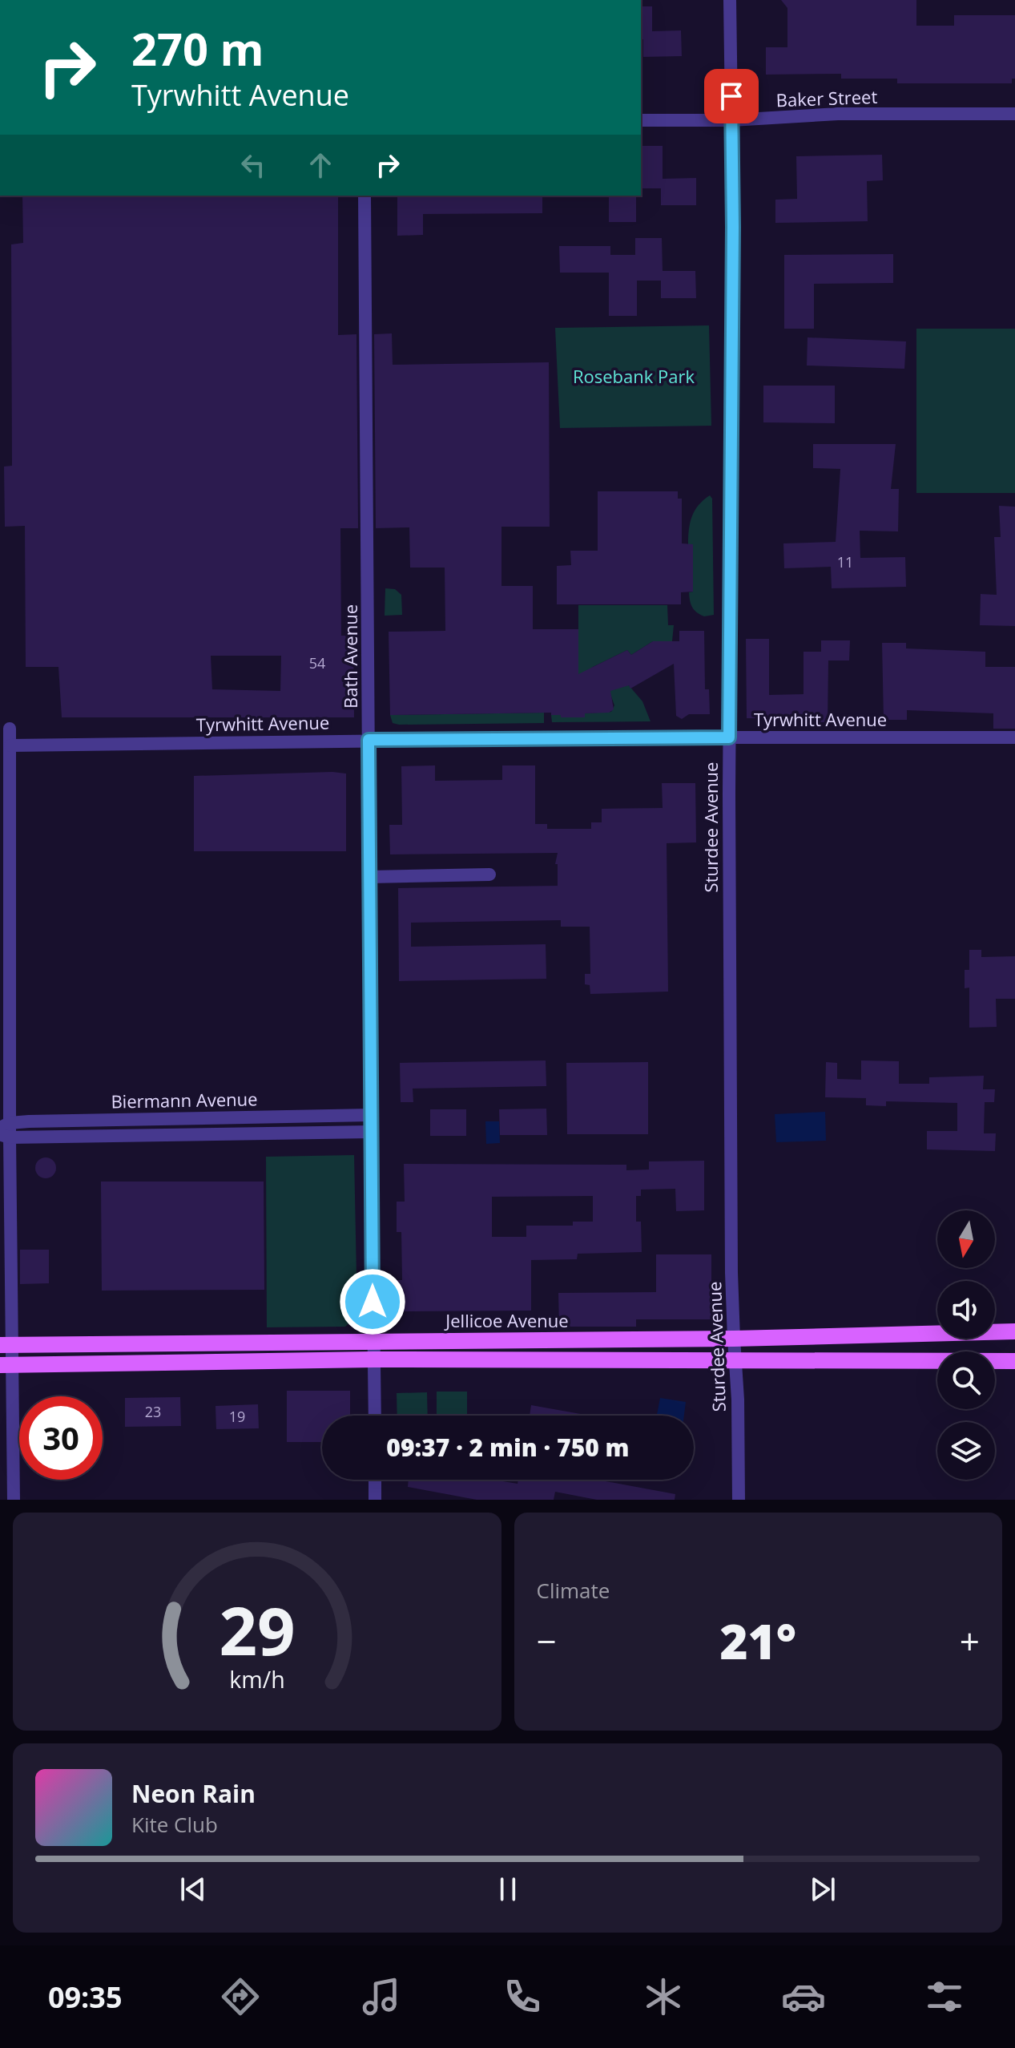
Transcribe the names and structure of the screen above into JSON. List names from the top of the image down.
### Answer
{
  "streets": {
    "main road": ["Jellicoe Avenue"],
    "street": [
      "Baker Street",
      "Bath Avenue",
      "Tyrwhitt Avenue",
      "Sturdee Avenue",
      "Biermann Avenue"
    ]
  },
  "crossings": [
    ["Baker Street", "Sturdee Avenue"],
    ["Bath Avenue", "Tyrwhitt Avenue"],
    ["Bath Avenue", "Biermann Avenue"],
    ["Bath Avenue", "Jellicoe Avenue"],
    ["Tyrwhitt Avenue", "Sturdee Avenue"],
    ["Sturdee Avenue", "Jellicoe Avenue"]
  ],
  "parks": ["Rosebank Park"],
  "house_numbers": [
    "11",
    "54",
    "23",
    "19"
  ],
  "north": "bottom",
  "page": {
    "turn": ["270 m", "Tyrwhitt Avenue"],
    "limit": "30",
    "trip": "09:37 · 2 min · 750 m",
    "tile": "Climate",
    "heat": ["−", "21°", "+"],
    "song": ["Neon Rain", "Kite Club"],
    "tabs": "09:35",
    "gauge": ["29", "km/h"]
  }
}
